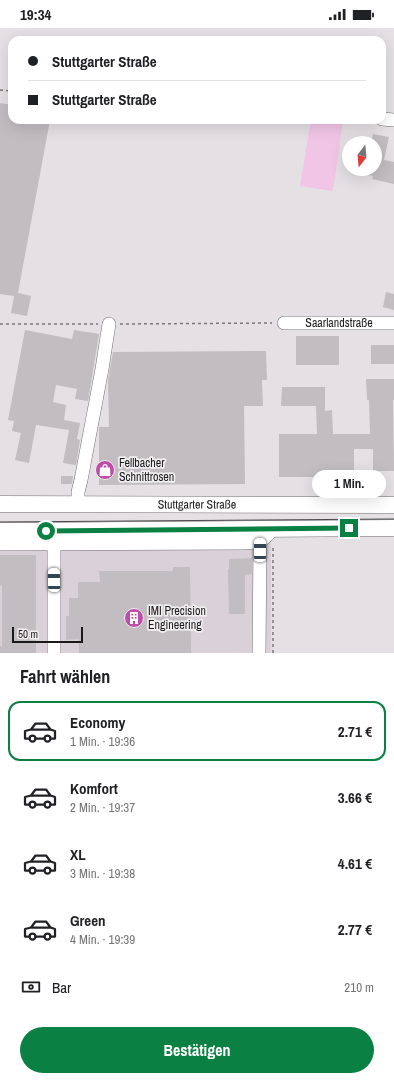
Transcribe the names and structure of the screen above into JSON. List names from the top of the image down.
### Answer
{
  "streets": {
    "main road": ["Stuttgarter Straße"],
    "street": ["Saarlandstraße"]
  },
  "places": {
    "shop": ["Fellbacher Schnittrosen"],
    "building": ["IMI Precision Engineering"]
  },
  "scale_bar": "50 m",
  "north": "bottom",
  "page": {
    "status": "19:34",
    "banner": ["Stuttgarter Straße", "Stuttgarter Straße"],
    "bubble": "1 Min.",
    "scale": "50 m",
    "heading": "Fahrt wählen",
    "list": [
      {
        "name": "Economy",
        "note": "1 Min. · 19:36",
        "value": "2.71 €"
      },
      {
        "name": "Komfort",
        "note": "2 Min. · 19:37",
        "value": "3.66 €"
      },
      {
        "name": "XL",
        "note": "3 Min. · 19:38",
        "value": "4.61 €"
      },
      {
        "name": "Green",
        "note": "4 Min. · 19:39",
        "value": "2.77 €"
      }
    ],
    "pay": ["Bar", "210 m"],
    "buttons": "Bestätigen"
  }
}
